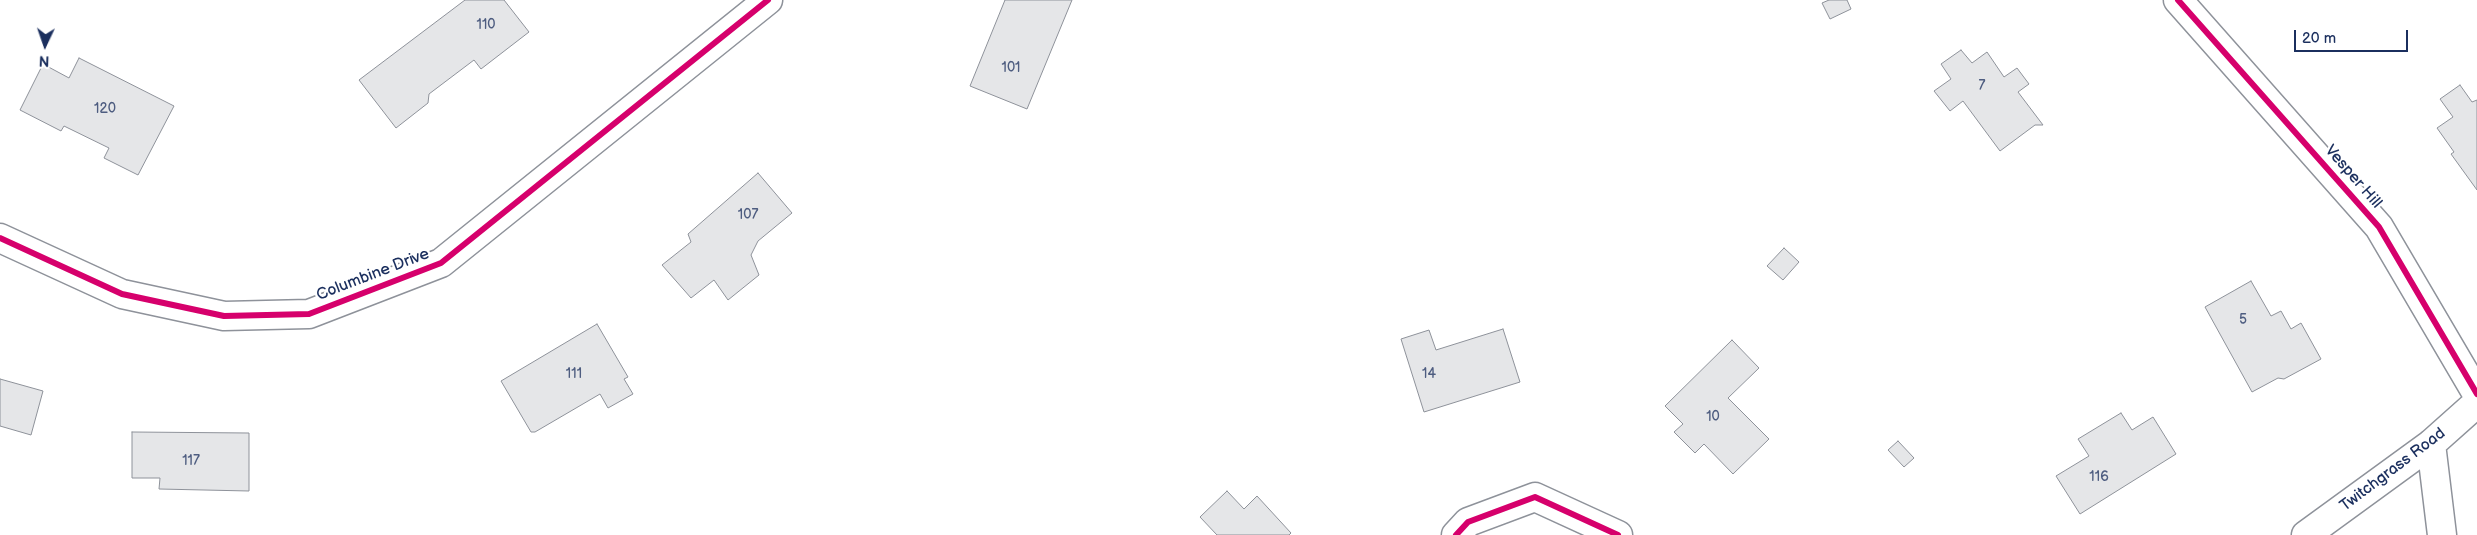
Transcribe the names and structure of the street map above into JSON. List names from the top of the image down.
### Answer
{
  "streets": {
    "street": ["Vesper Hill", "Columbine Drive", "Twitchgrass Road"]
  },
  "house_numbers": [
    "110",
    "101",
    "7",
    "120",
    "107",
    "5",
    "111",
    "14",
    "10",
    "117",
    "116"
  ],
  "scale_bar": "20 m",
  "north": "bottom"
}
